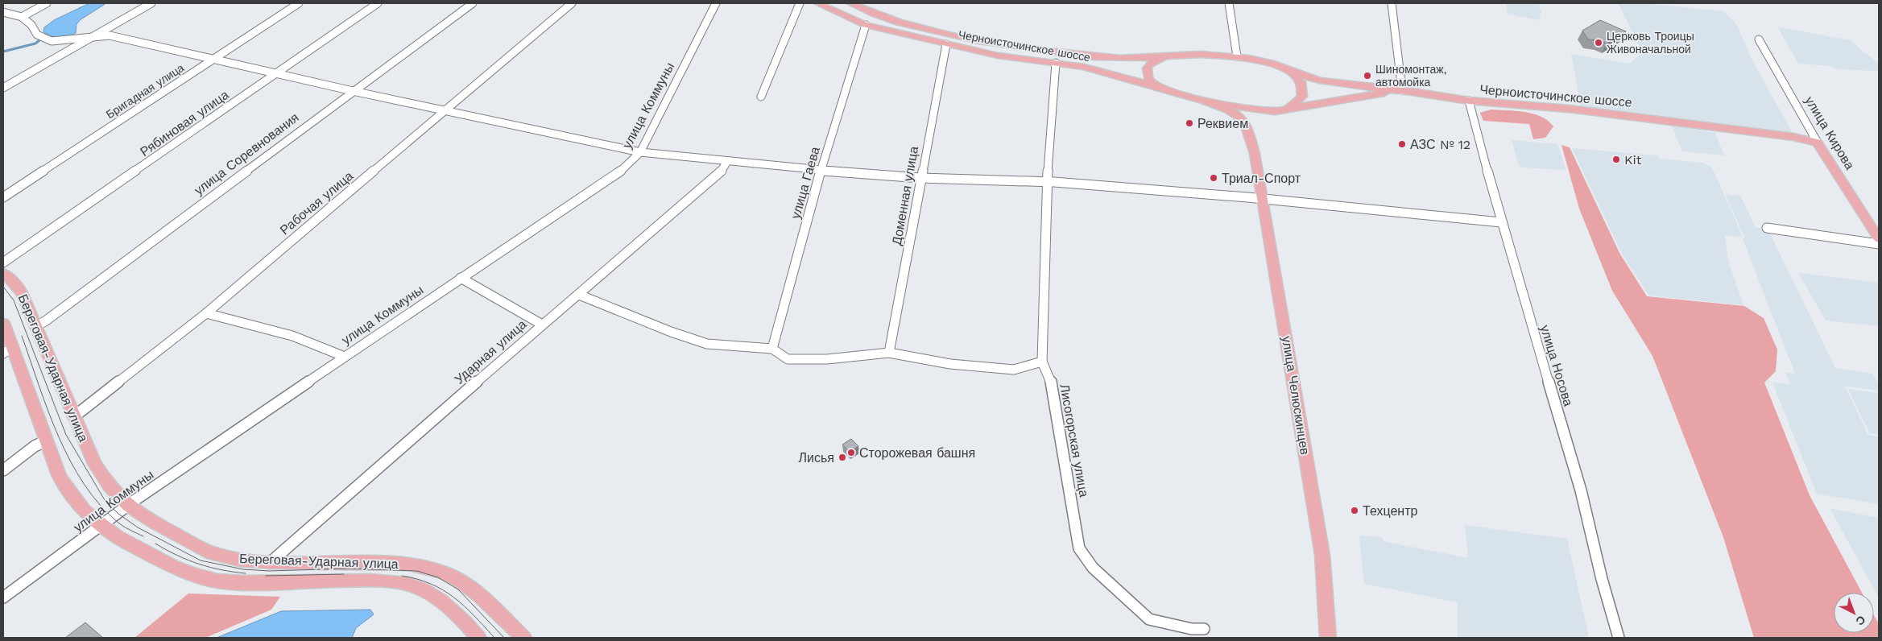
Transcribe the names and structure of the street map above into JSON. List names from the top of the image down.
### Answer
{
  "streets": {
    "main road": [
      "Черноисточинское шоссе",
      "улица Кирова",
      "Береговая-Ударная улица",
      "улица Челюскинцев"
    ],
    "street": [
      "Бригадная улица",
      "улица Коммуны",
      "Рябиновая улица",
      "улица Соревнования",
      "улица Гаева",
      "Доменная улица",
      "Рабочая улица",
      "Ударная улица",
      "улица Носова",
      "Лисогорская улица"
    ]
  },
  "crossings": [
    ["Черноисточинское шоссе", "улица Кирова"],
    ["Черноисточинское шоссе", "улица Гаева"],
    ["Черноисточинское шоссе", "Доменная улица"],
    ["Черноисточинское шоссе", "улица Носова"],
    ["Черноисточинское шоссе", "улица Челюскинцев"],
    ["Черноисточинское шоссе", "Лисогорская улица"],
    ["улица Коммуны", "Береговая-Ударная улица"],
    ["Рябиновая улица", "Береговая-Ударная улица"],
    ["улица Соревнования", "Береговая-Ударная улица"],
    ["Рабочая улица", "Береговая-Ударная улица"],
    ["Ударная улица", "Береговая-Ударная улица"]
  ],
  "places": [
    "Церковь Троицы Живоначальной",
    "Шиномонтаж, автомойка",
    "Реквием",
    "АЗС № 12",
    "Kit",
    "Триал-Спорт",
    "Сторожевая башня",
    "Лисья",
    "Техцентр"
  ],
  "north": "bottom right"
}
